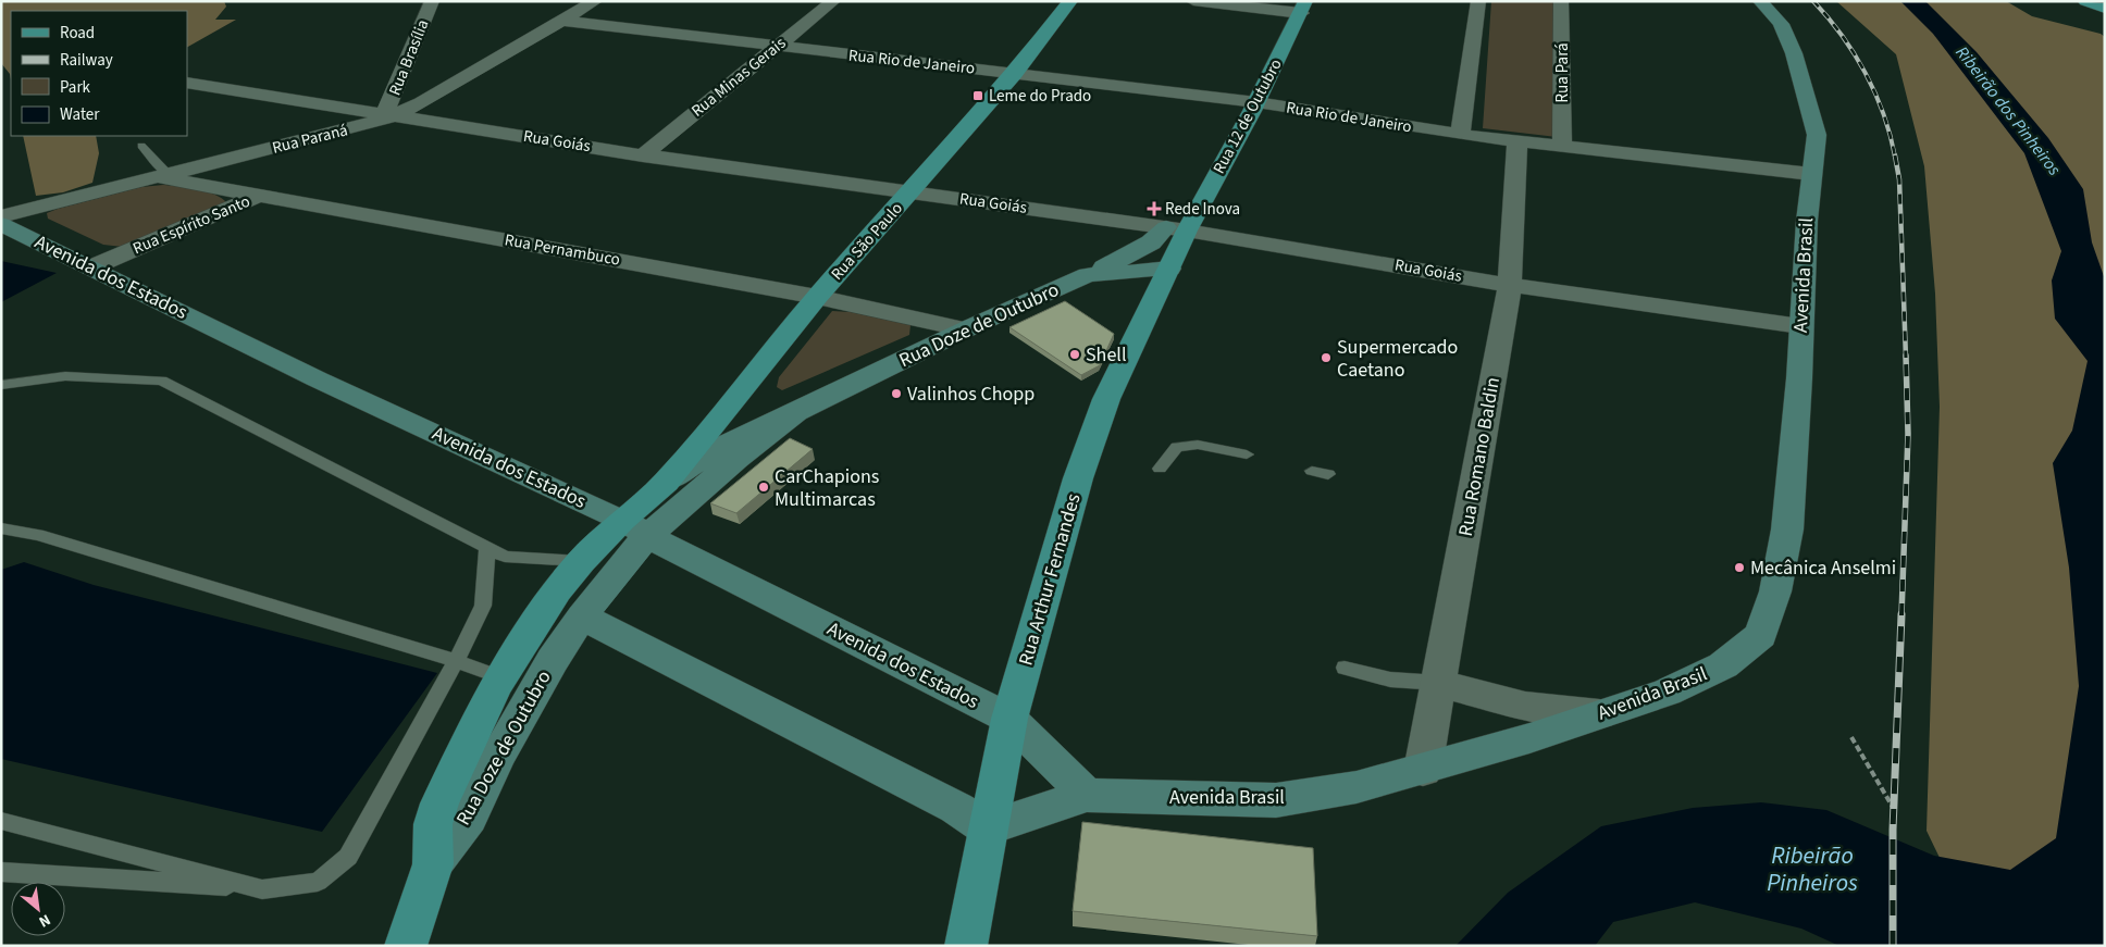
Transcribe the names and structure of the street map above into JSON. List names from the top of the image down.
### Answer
{
  "streets": {
    "main road": [
      "Rua 12 de Outubro",
      "Rua São Paulo",
      "Avenida Brasil",
      "Avenida dos Estados",
      "Rua Doze de Outubro",
      "Rua Arthur Fernandes"
    ],
    "street": [
      "Rua Brasília",
      "Rua Rio de Janeiro",
      "Rua Pará",
      "Rua Minas Gerais",
      "Rua Paraná",
      "Rua Goiás",
      "Rua Espírito Santo",
      "Rua Pernambuco",
      "Rua Romano Baldin"
    ]
  },
  "crossings": [
    ["Rua Brasília", "Rua Paraná"],
    ["Rua Brasília", "Rua Goiás"],
    ["Rua Rio de Janeiro", "Rua Pará"],
    ["Rua Rio de Janeiro", "Rua Minas Gerais"],
    ["Rua Rio de Janeiro", "Rua 12 de Outubro"],
    ["Rua Rio de Janeiro", "Rua Paraná"],
    ["Rua Rio de Janeiro", "Rua São Paulo"],
    ["Rua Rio de Janeiro", "Avenida Brasil"],
    ["Rua Rio de Janeiro", "Rua Romano Baldin"],
    ["Rua Minas Gerais", "Rua Goiás"],
    ["Rua 12 de Outubro", "Rua Goiás"],
    ["Rua 12 de Outubro", "Rua Arthur Fernandes"],
    ["Rua Paraná", "Rua Goiás"],
    ["Rua Paraná", "Rua Pernambuco"],
    ["Rua Paraná", "Avenida dos Estados"],
    ["Rua Goiás", "Rua São Paulo"],
    ["Rua Goiás", "Avenida Brasil"],
    ["Rua Goiás", "Rua Romano Baldin"],
    ["Rua Goiás", "Rua Arthur Fernandes"],
    ["Rua Espírito Santo", "Rua Pernambuco"],
    ["Rua Espírito Santo", "Avenida dos Estados"],
    ["Rua São Paulo", "Rua Pernambuco"],
    ["Rua São Paulo", "Rua Doze de Outubro"],
    ["Rua Pernambuco", "Rua Doze de Outubro"],
    ["Avenida Brasil", "Rua Romano Baldin"],
    ["Avenida Brasil", "Rua Arthur Fernandes"],
    ["Avenida dos Estados", "Rua Doze de Outubro"],
    ["Avenida dos Estados", "Rua Arthur Fernandes"],
    ["Rua Doze de Outubro", "Rua Arthur Fernandes"]
  ],
  "water": ["Ribeirão dos Pinheiros", "Ribeirão Pinheiros"],
  "places": {
    "transit": ["Leme do Prado"],
    "health": ["Rede Inova"],
    "other": [
      "Shell",
      "Supermercado Caetano",
      "Valinhos Chopp",
      "CarChapions Multimarcas",
      "Mecânica Anselmi"
    ]
  },
  "legend": [
    "Road",
    "Railway",
    "Park",
    "Water"
  ],
  "north": "bottom right"
}
